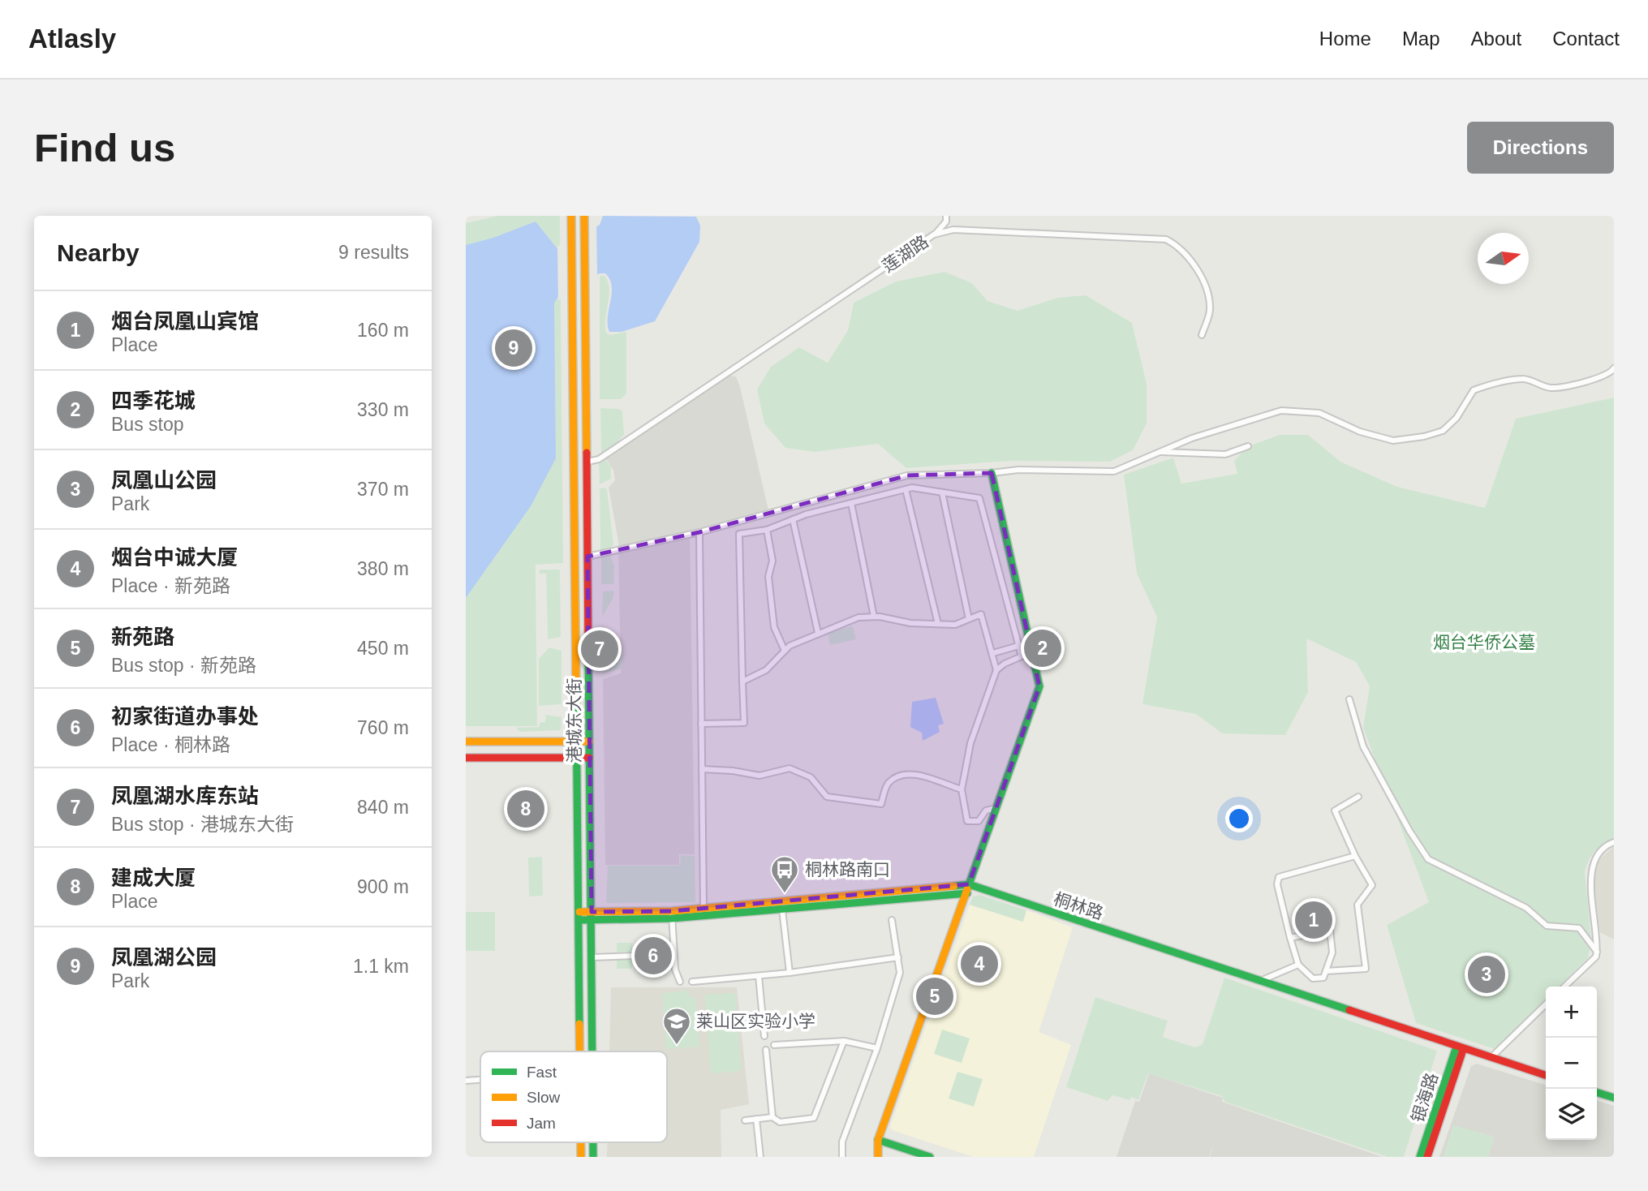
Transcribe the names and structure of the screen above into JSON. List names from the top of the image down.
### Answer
{
  "streets": {
    "street": [
      "莲湖路",
      "港城东大街",
      "桐林路",
      "银海路"
    ]
  },
  "crossings": [
    ["莲湖路", "港城东大街"],
    ["港城东大街", "桐林路"],
    ["桐林路", "银海路"]
  ],
  "parks": ["烟台华侨公墓"],
  "places": {
    "bus stop": ["桐林路南口"],
    "school or university": ["莱山区实验小学"]
  },
  "legend": ["Fast", "Slow", "Jam"],
  "north": "right",
  "page": {
    "header": "Atlasly",
    "nav": [
      "Home",
      "Map",
      "About",
      "Contact"
    ],
    "buttons": "Directions",
    "title": "Find us",
    "heading": ["Nearby", "9 results"],
    "list": [
      {
        "mark": "1",
        "name": "烟台凤凰山宾馆",
        "note": "Place",
        "value": "160 m"
      },
      {
        "mark": "2",
        "name": "四季花城",
        "note": "Bus stop",
        "value": "330 m"
      },
      {
        "mark": "3",
        "name": "凤凰山公园",
        "note": "Park",
        "value": "370 m"
      },
      {
        "mark": "4",
        "name": "烟台中诚大厦",
        "note": "Place · 新苑路",
        "value": "380 m"
      },
      {
        "mark": "5",
        "name": "新苑路",
        "note": "Bus stop · 新苑路",
        "value": "450 m"
      },
      {
        "mark": "6",
        "name": "初家街道办事处",
        "note": "Place · 桐林路",
        "value": "760 m"
      },
      {
        "mark": "7",
        "name": "凤凰湖水库东站",
        "note": "Bus stop · 港城东大街",
        "value": "840 m"
      },
      {
        "mark": "8",
        "name": "建成大厦",
        "note": "Place",
        "value": "900 m"
      },
      {
        "mark": "9",
        "name": "凤凰湖公园",
        "note": "Park",
        "value": "1.1 km"
      }
    ],
    "pins": [
      "9",
      "2",
      "7",
      "8",
      "1",
      "6",
      "4",
      "3",
      "5"
    ],
    "map_buttons": ["+", "−"]
  }
}
